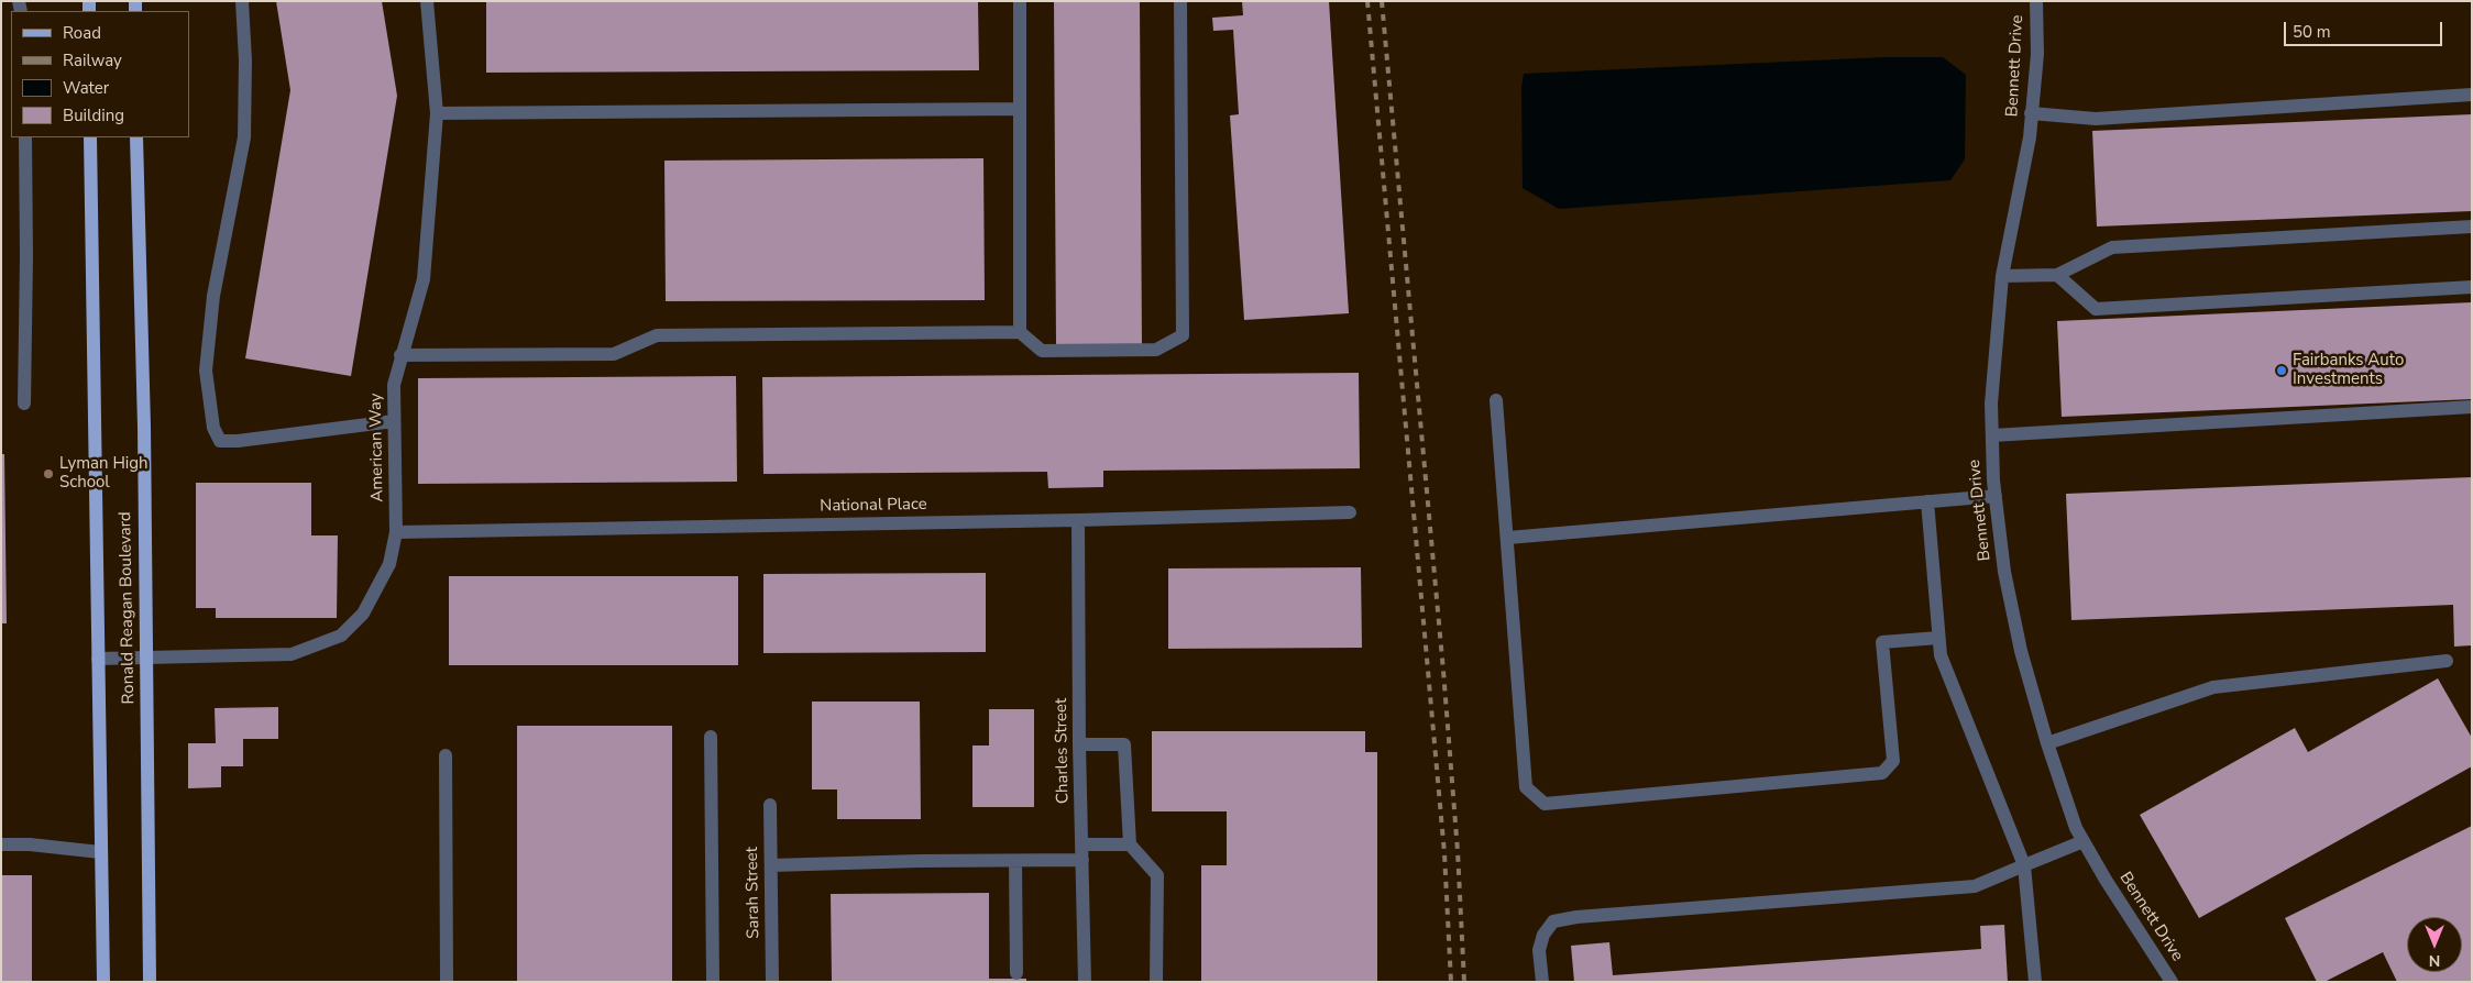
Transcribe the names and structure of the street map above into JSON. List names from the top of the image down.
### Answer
{
  "streets": {
    "main road": ["Ronald Reagan Boulevard"],
    "street": [
      "Bennett Drive",
      "American Way",
      "National Place",
      "Charles Street",
      "Sarah Street"
    ]
  },
  "crossings": [
    ["American Way", "National Place"],
    ["American Way", "Ronald Reagan Boulevard"],
    ["National Place", "Charles Street"]
  ],
  "places": ["Fairbanks Auto Investments", "Lyman High School"],
  "legend": [
    "Road",
    "Railway",
    "Water",
    "Building"
  ],
  "scale_bar": "50 m",
  "north": "bottom"
}
